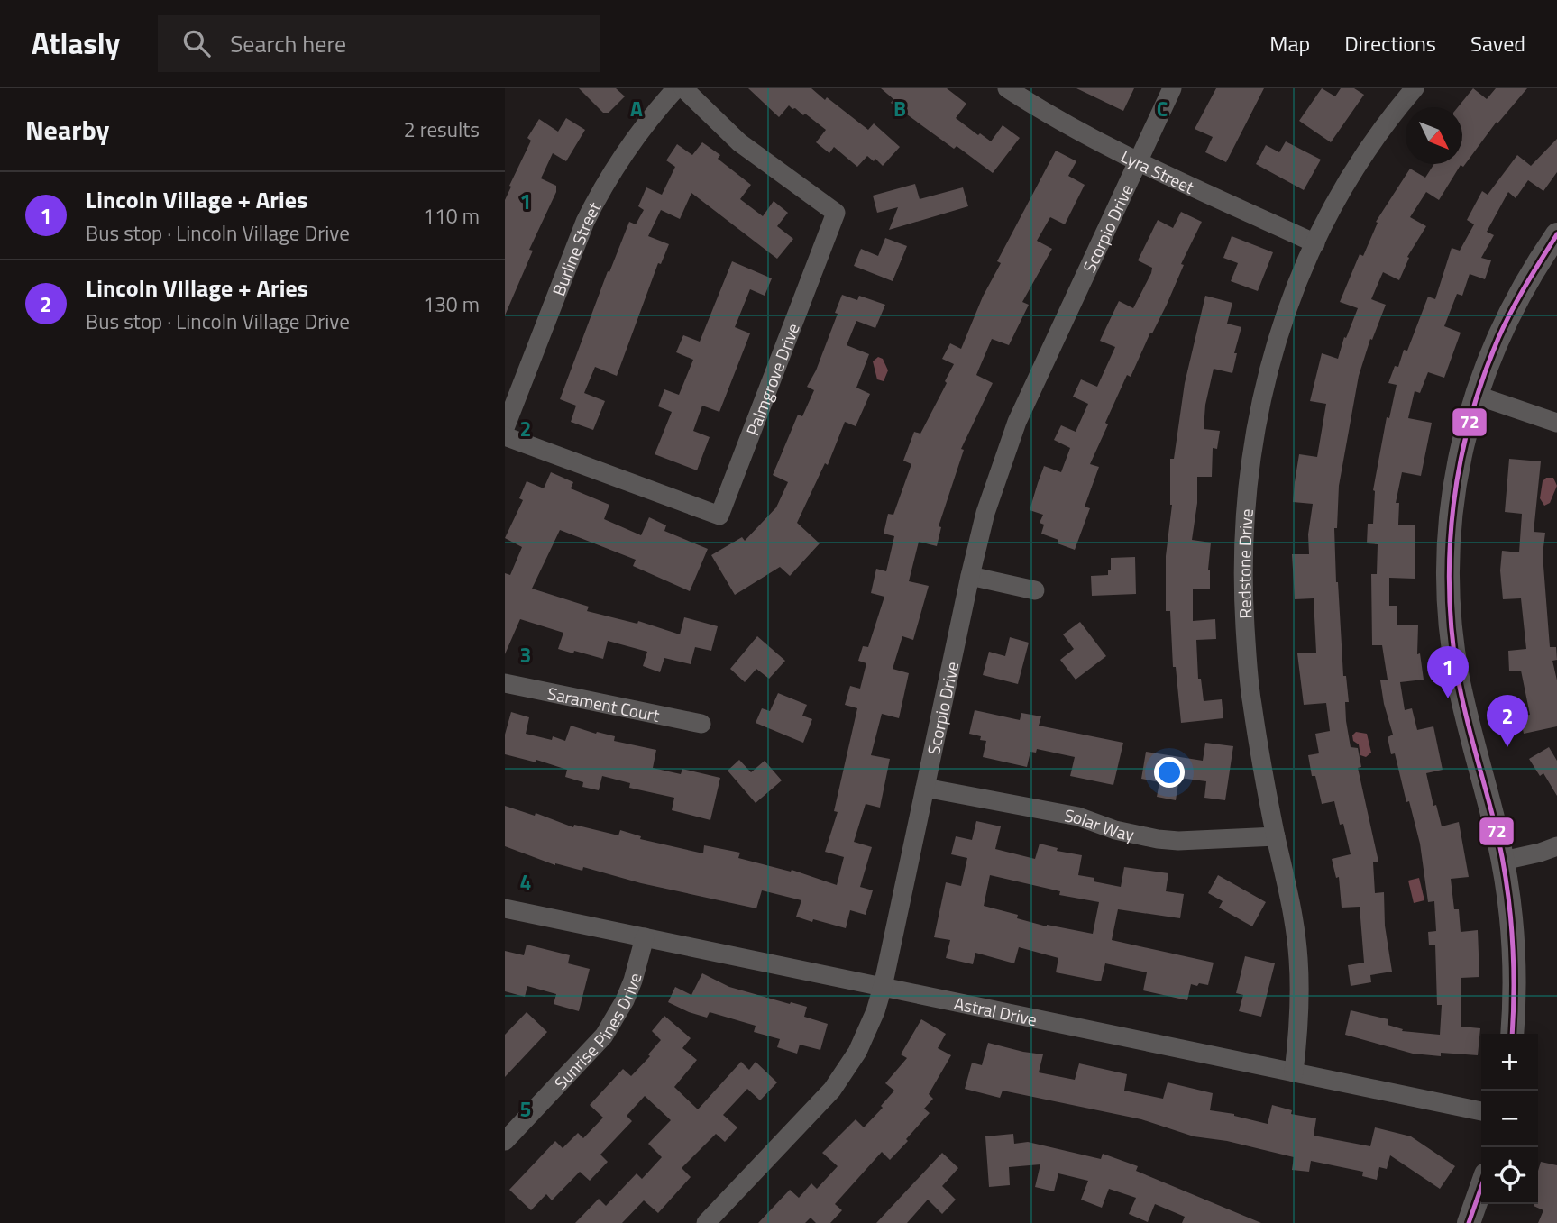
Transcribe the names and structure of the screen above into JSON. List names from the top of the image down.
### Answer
{
  "streets": {
    "street": [
      "Lyra Street",
      "Scorpio Drive",
      "Burline Street",
      "Palmgrove Drive",
      "Redstone Drive",
      "Sarament Court",
      "Solar Way",
      "Astral Drive",
      "Sunrise Pines Drive"
    ]
  },
  "crossings": [
    ["Lyra Street", "Scorpio Drive"],
    ["Lyra Street", "Redstone Drive"],
    ["Scorpio Drive", "Solar Way"],
    ["Scorpio Drive", "Astral Drive"],
    ["Redstone Drive", "Solar Way"],
    ["Redstone Drive", "Astral Drive"],
    ["Astral Drive", "Sunrise Pines Drive"]
  ],
  "lines": ["transit line 72"],
  "north": "bottom right",
  "page": {
    "header": "Atlasly",
    "search": "Search here",
    "nav": ["Map", "Directions", "Saved"],
    "heading": ["Nearby", "2 results"],
    "list": [
      {
        "mark": "1",
        "name": "Lincoln Village + Aries",
        "note": "Bus stop · Lincoln Village Drive",
        "value": "110 m"
      },
      {
        "mark": "2",
        "name": "Lincoln VIllage + Aries",
        "note": "Bus stop · Lincoln Village Drive",
        "value": "130 m"
      }
    ],
    "pins": ["1", "2"],
    "map_buttons": ["+", "−"]
  },
  "grid": {
    "columns": ["A", "B", "C"],
    "rows": [
      "1",
      "2",
      "3",
      "4",
      "5"
    ]
  }
}
